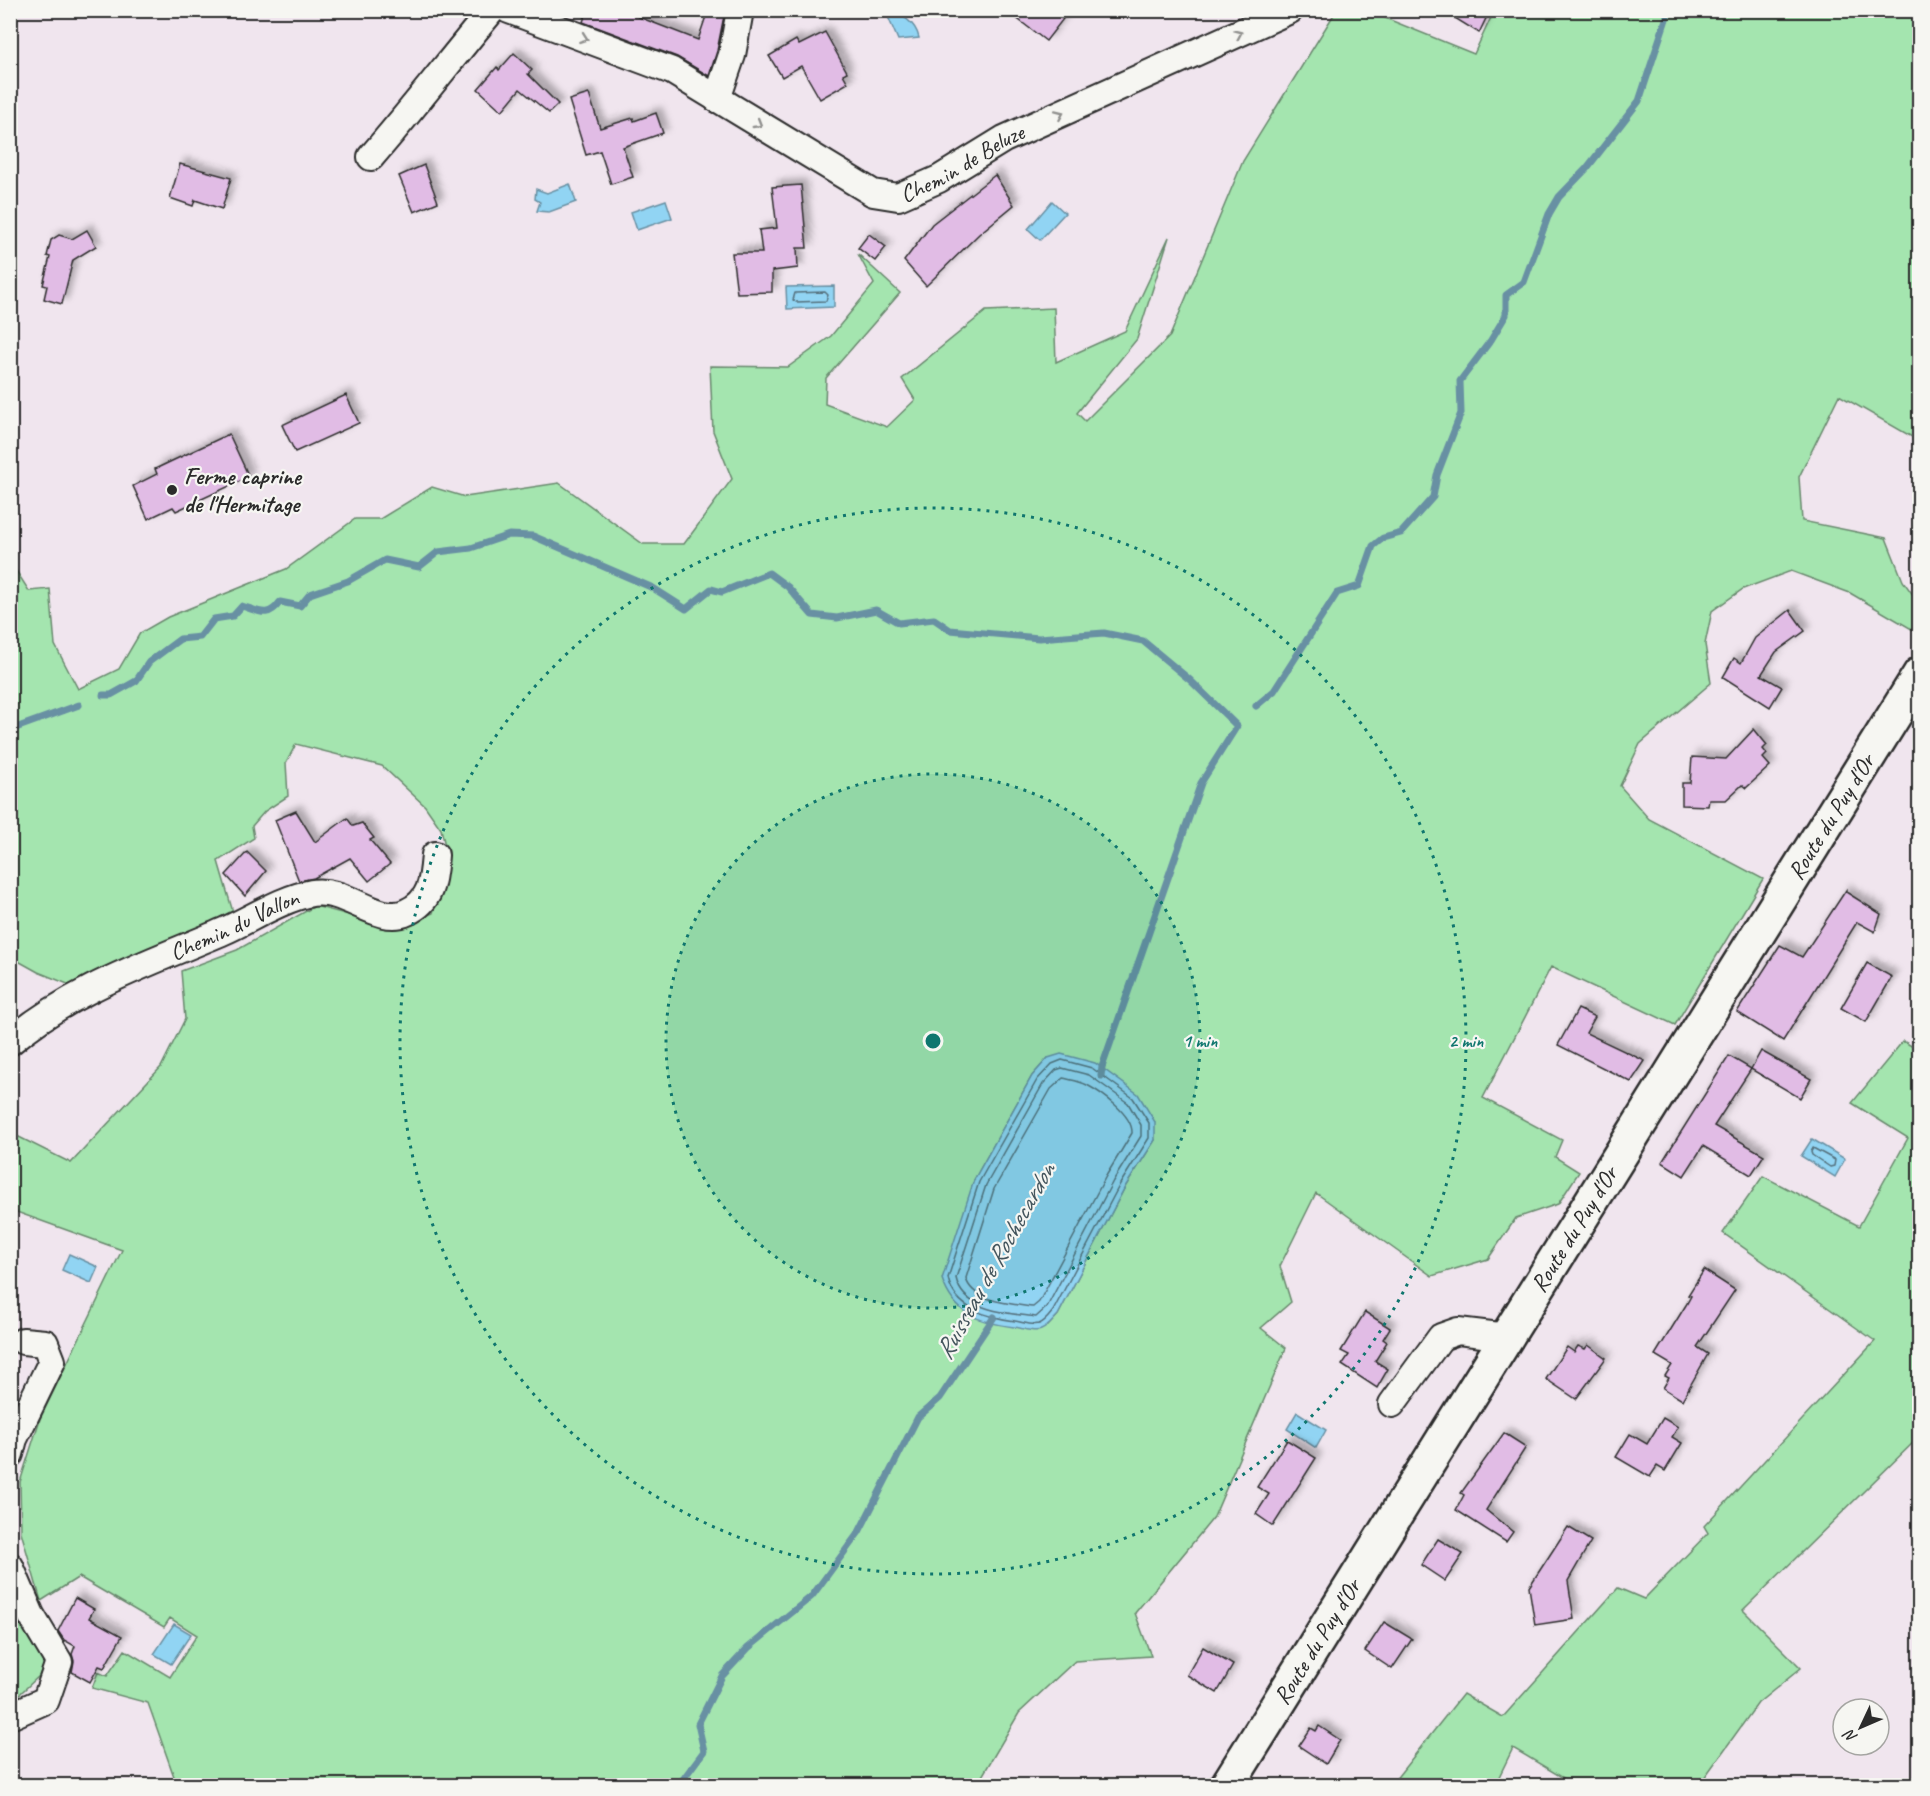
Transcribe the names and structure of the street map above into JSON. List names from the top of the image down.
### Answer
{
  "streets": {
    "main road": ["Route du Puy d'Or"],
    "street": ["Chemin de Beluze", "Chemin du Vallon"]
  },
  "one_way": ["Chemin de Beluze"],
  "water": ["Ruisseau de Rochecardon"],
  "places": ["Ferme caprine de l'Hermitage"],
  "north": "bottom left",
  "rings": ["1 min", "2 min"]
}
